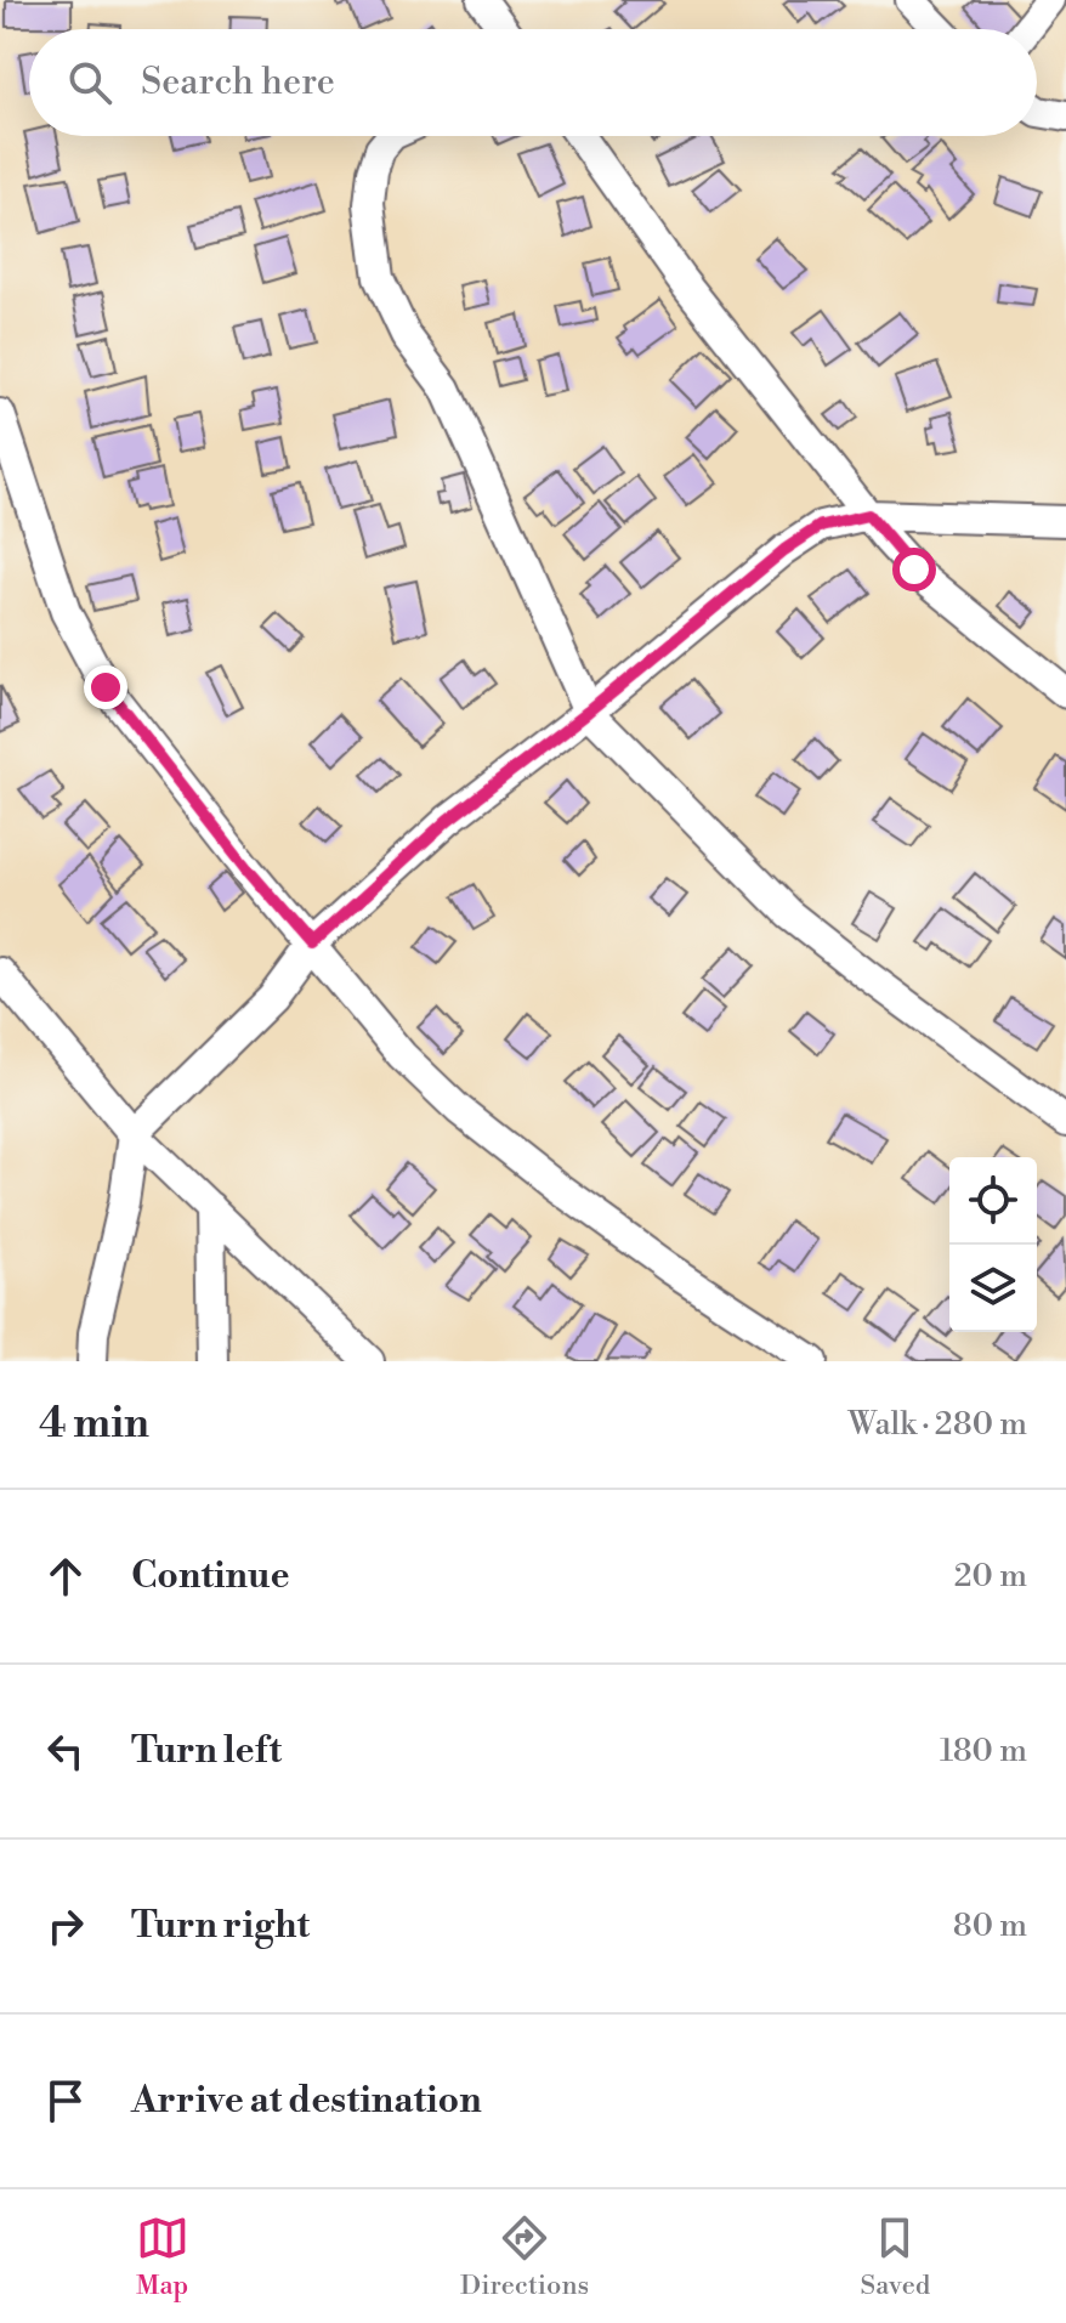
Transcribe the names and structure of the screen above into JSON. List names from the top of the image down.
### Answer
{
  "page": {
    "search": "Search here",
    "heading": ["4 min", "Walk · 280 m"],
    "list": [
      ["Continue", "20 m"],
      ["Turn left", "180 m"],
      ["Turn right", "80 m"],
      "Arrive at destination"
    ],
    "nav": ["Map", "Directions", "Saved"]
  }
}
